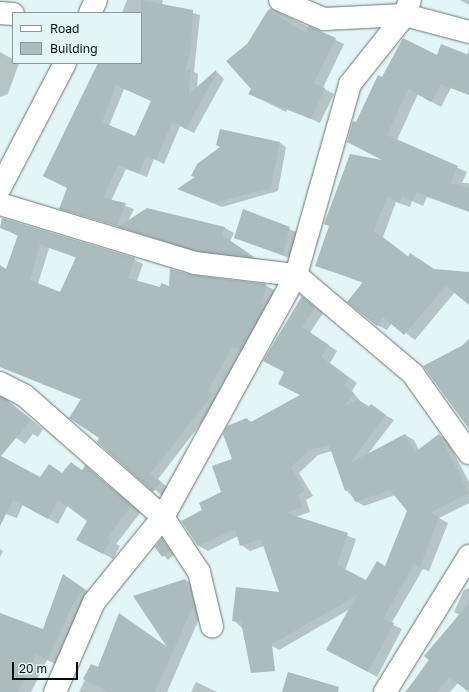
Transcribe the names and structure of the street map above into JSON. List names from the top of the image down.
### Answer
{
  "legend": ["Road", "Building"],
  "scale_bar": "20 m"
}
